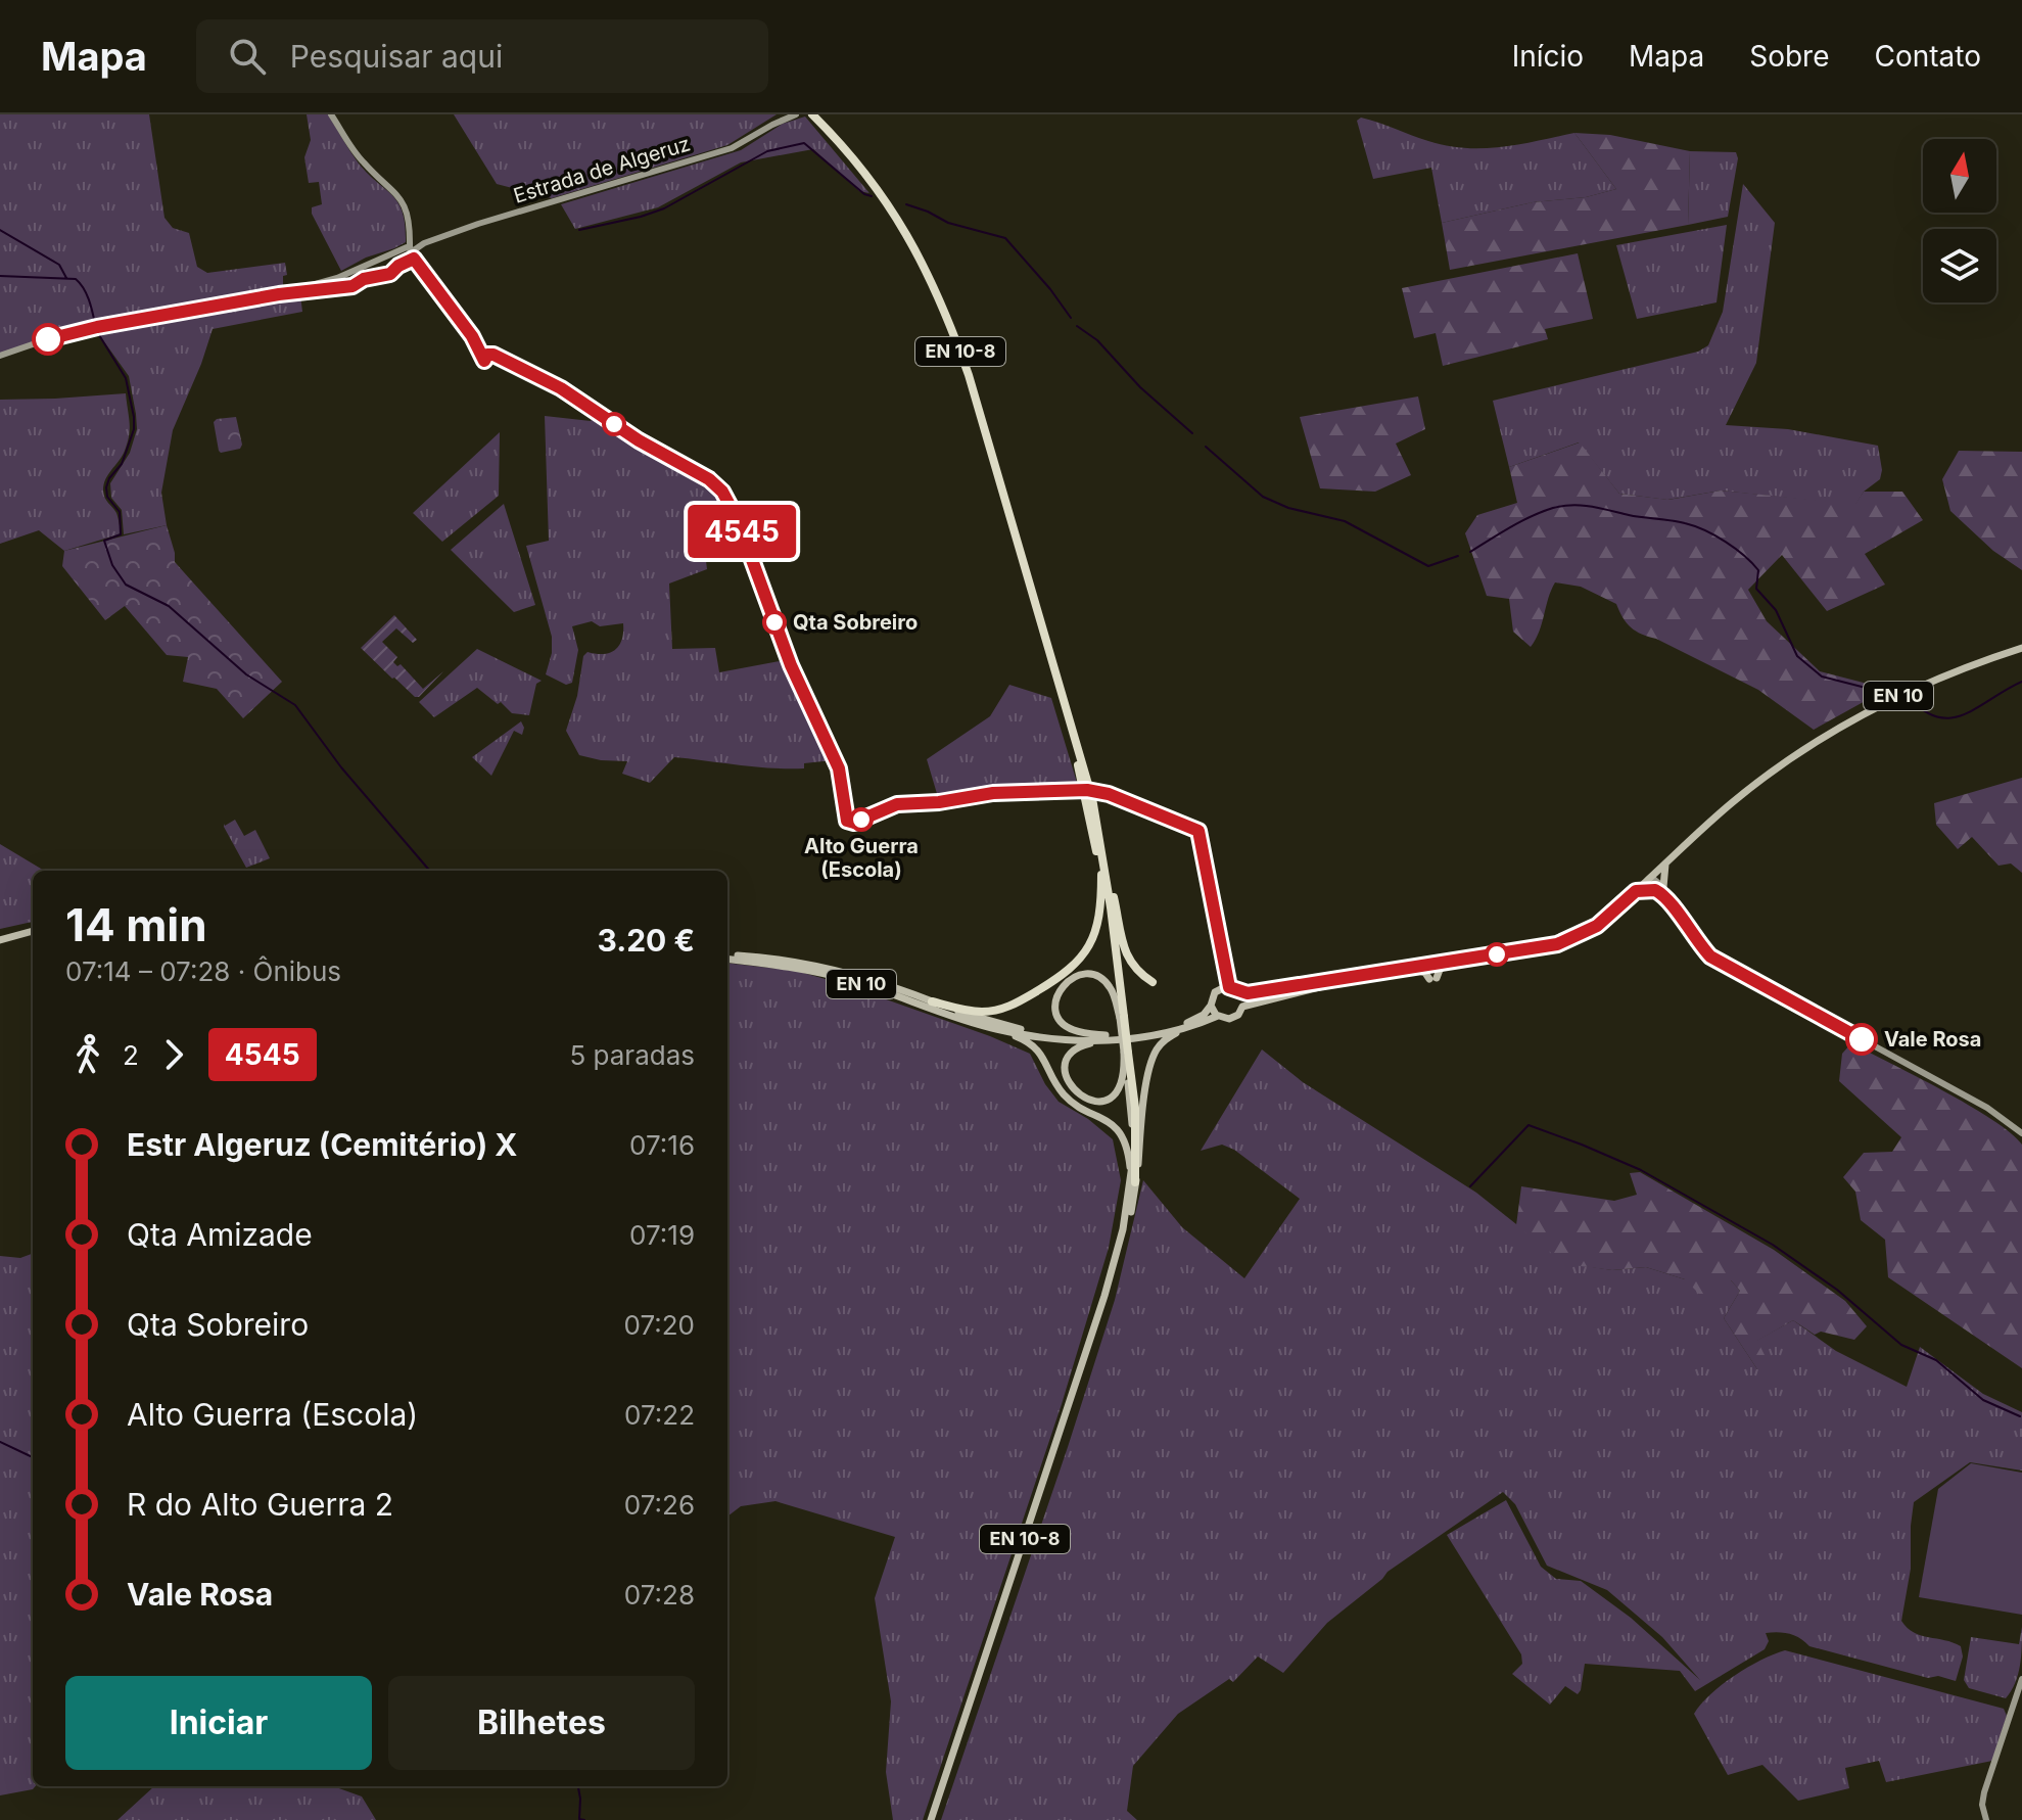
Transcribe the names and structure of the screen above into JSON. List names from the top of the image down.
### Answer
{
  "streets": {
    "highway": ["EN 10-8"],
    "main road": ["Estrada de Algeruz", "EN 10"]
  },
  "places": ["Qta Sobreiro", "Alto Guerra (Escola)", "Vale Rosa"],
  "lines": ["bus line 4545"],
  "north": "top",
  "page": {
    "header": "Mapa",
    "search": "Pesquisar aqui",
    "nav": [
      "Início",
      "Mapa",
      "Sobre",
      "Contato"
    ],
    "on_map": "4545",
    "heading": ["14 min", "07:14 – 07:28 · Ônibus", "3.20 €"],
    "legs": ["2", "4545", "5 paradas"],
    "list": [
      {
        "name": "Estr Algeruz (Cemitério) X",
        "value": "07:16"
      },
      {
        "name": "Qta Amizade",
        "value": "07:19"
      },
      {
        "name": "Qta Sobreiro",
        "value": "07:20"
      },
      {
        "name": "Alto Guerra (Escola)",
        "value": "07:22"
      },
      {
        "name": "R do Alto Guerra 2",
        "value": "07:26"
      },
      {
        "name": "Vale Rosa",
        "value": "07:28"
      }
    ],
    "buttons": ["Iniciar", "Bilhetes"]
  }
}
